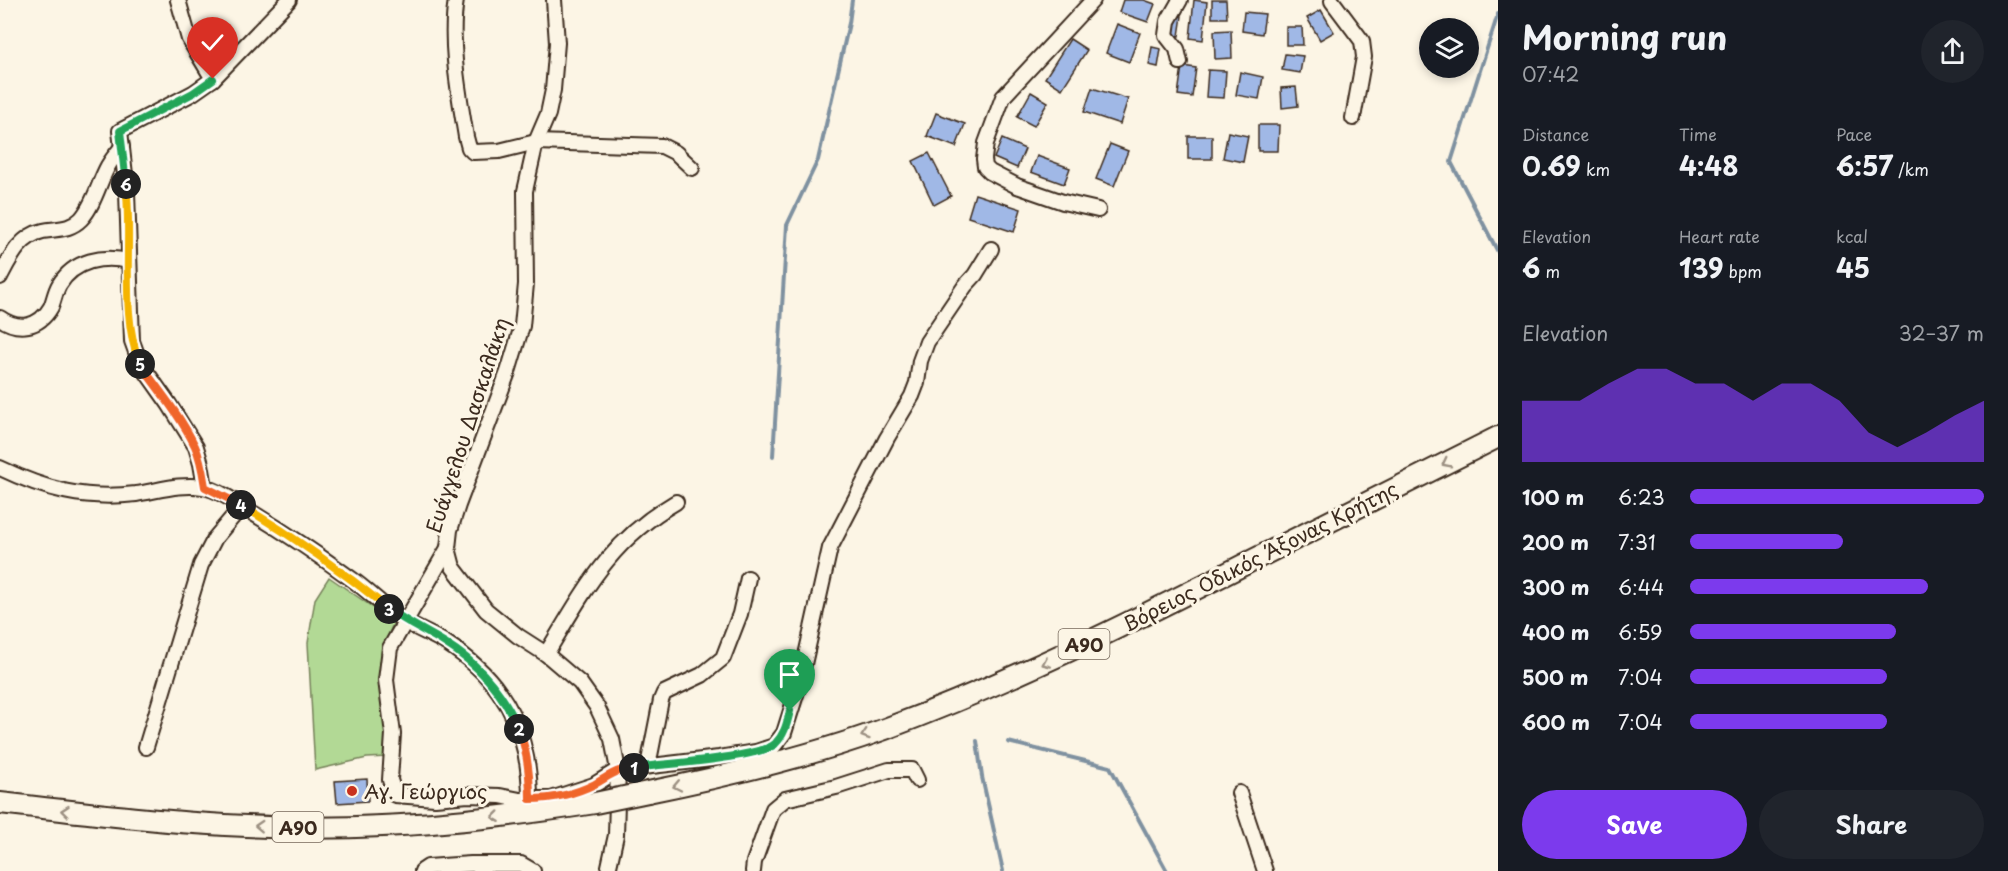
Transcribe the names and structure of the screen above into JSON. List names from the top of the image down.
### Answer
{
  "streets": {
    "highway": ["Βόρειος Οδικός Άξονας Κρήτης", "Α90"],
    "street": ["Ευάγγελου Δασκαλάκη"]
  },
  "one_way": ["Βόρειος Οδικός Άξονας Κρήτης"],
  "places": ["Αγ. Γεώργιος"],
  "page": {
    "heading": ["Morning run", "07:42"],
    "stats": [
      ["Distance", "0.69 km"],
      ["Time", "4:48"],
      ["Pace", "6:57 /km"],
      ["Elevation", "6 m"],
      ["Heart rate", "139 bpm"],
      ["kcal", "45"]
    ],
    "pins": [
      "6",
      "5",
      "4",
      "3",
      "2",
      "1"
    ],
    "chart": ["Elevation", "32–37 m"],
    "list": [
      {
        "name": "100 m",
        "note": "6:23"
      },
      {
        "name": "200 m",
        "note": "7:31"
      },
      {
        "name": "300 m",
        "note": "6:44"
      },
      {
        "name": "400 m",
        "note": "6:59"
      },
      {
        "name": "500 m",
        "note": "7:04"
      },
      {
        "name": "600 m",
        "note": "7:04"
      }
    ],
    "buttons": ["Save", "Share"]
  }
}
